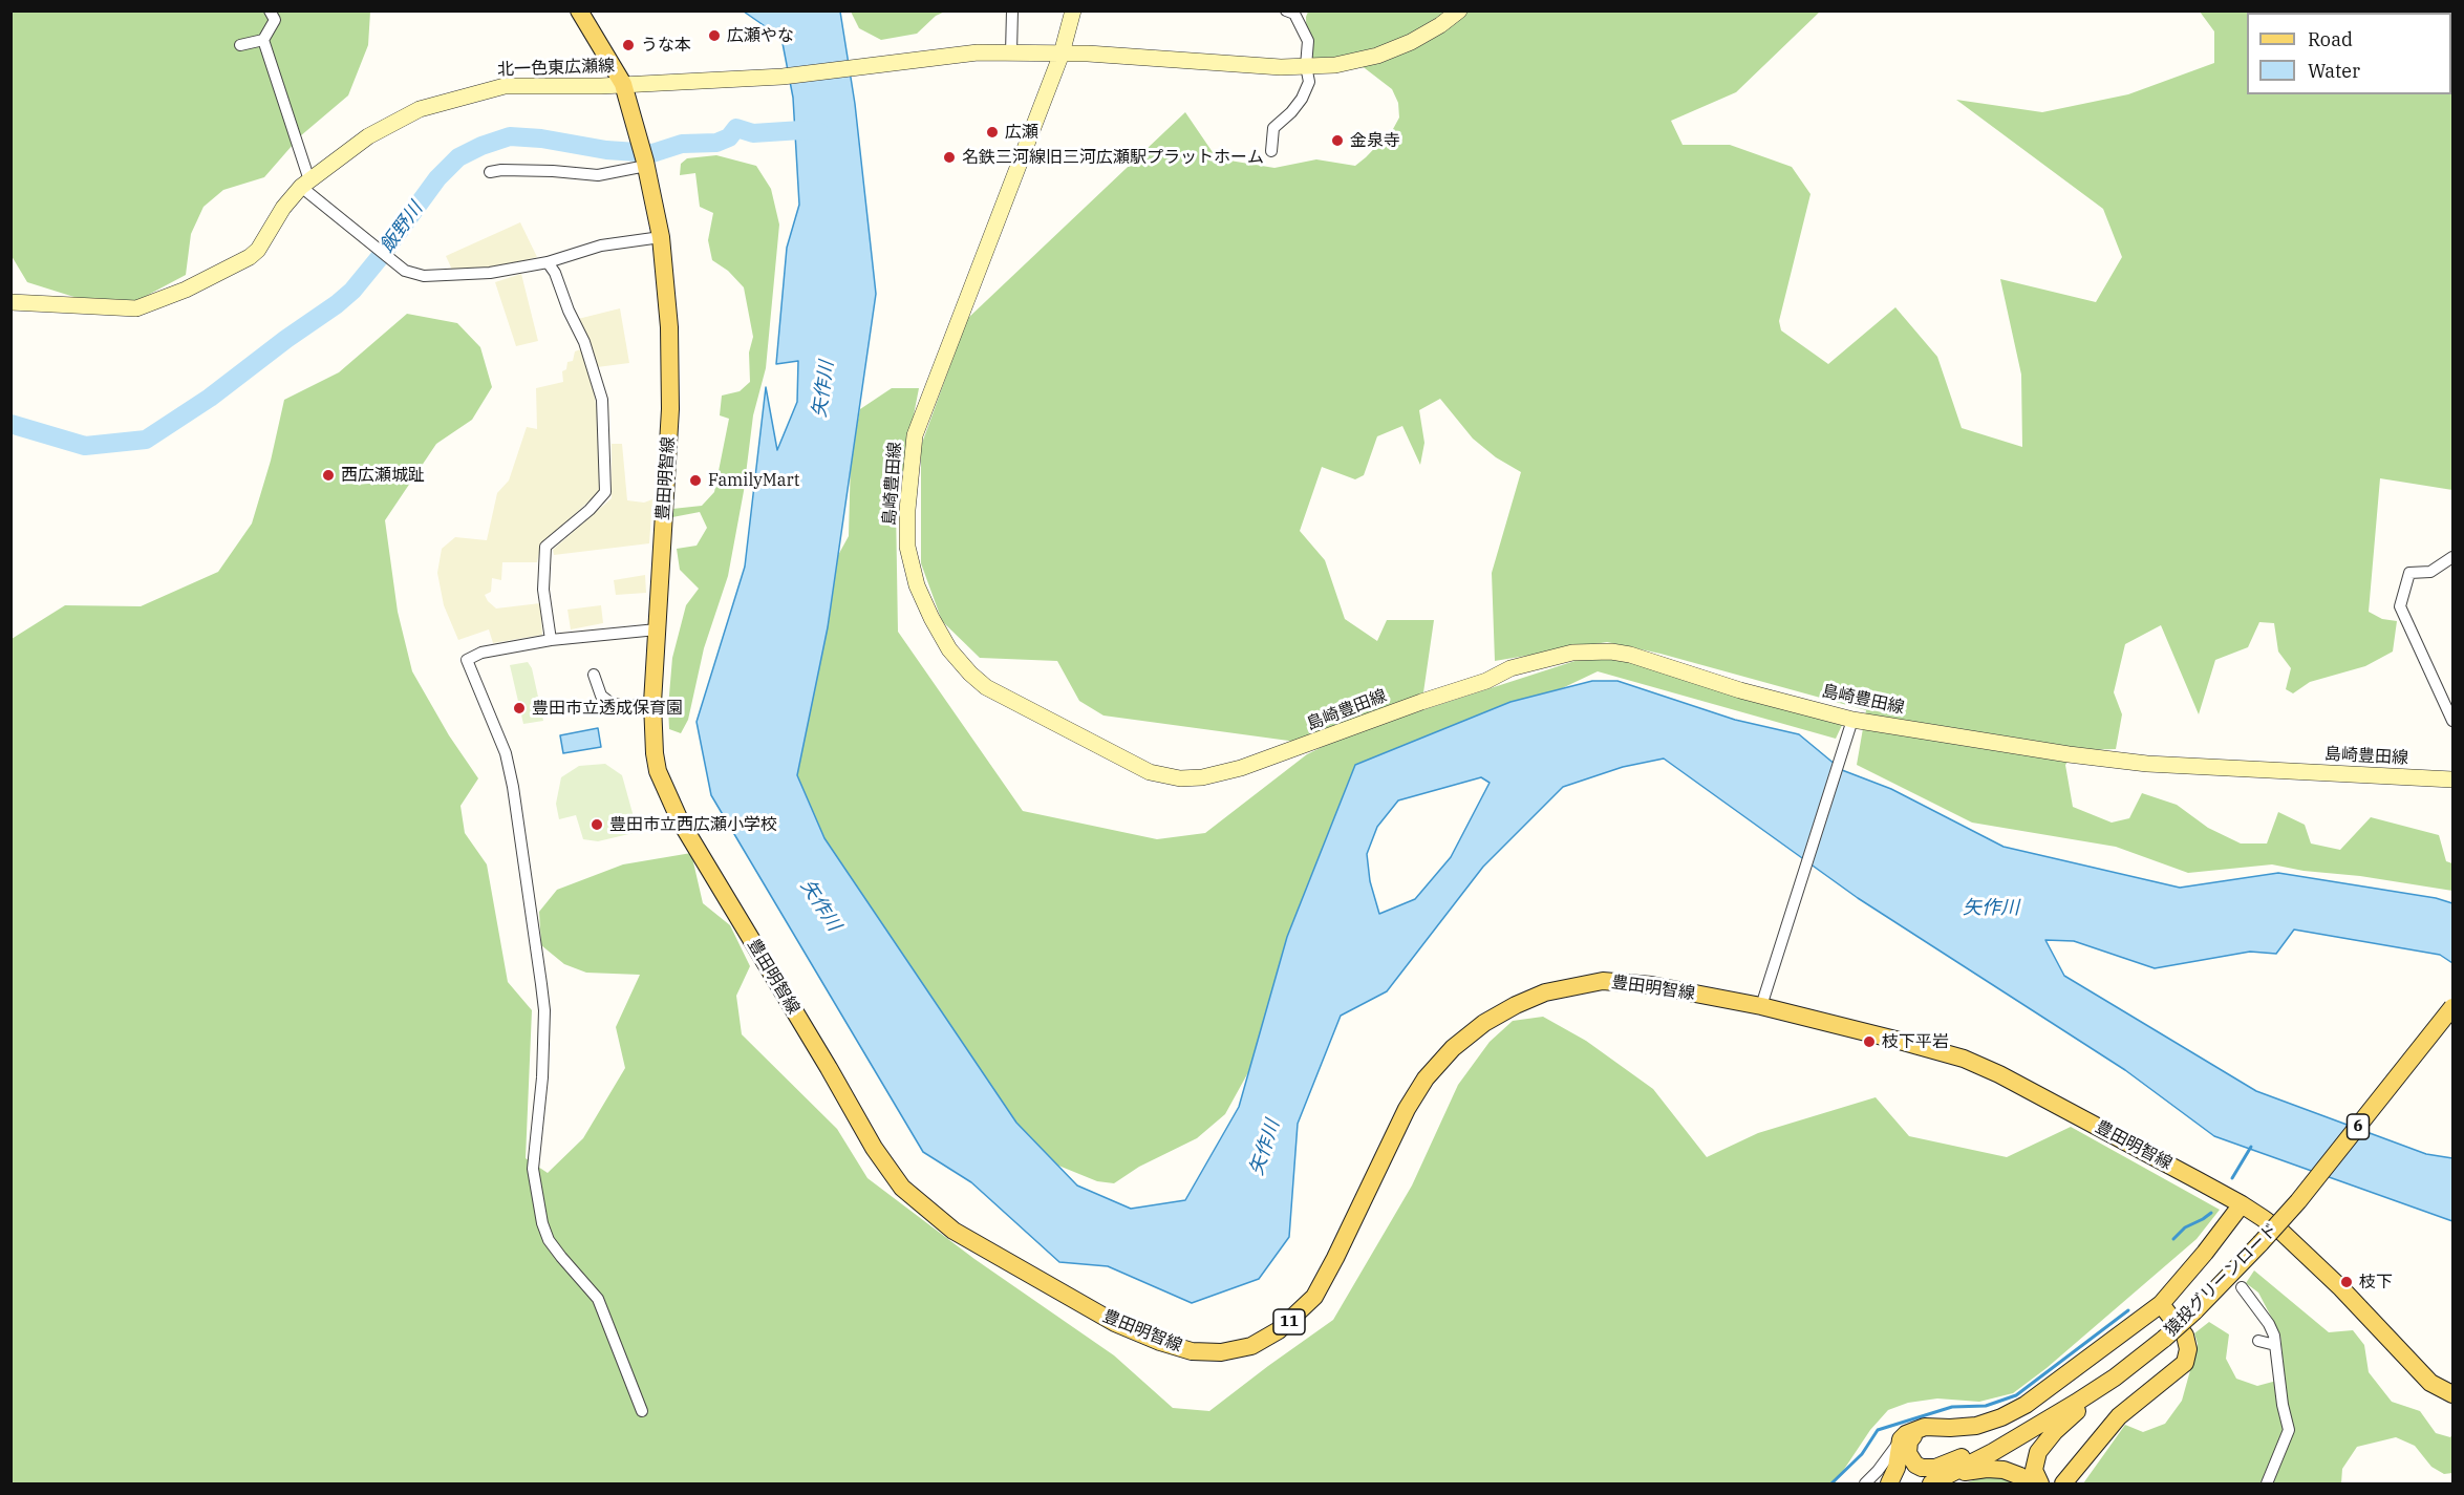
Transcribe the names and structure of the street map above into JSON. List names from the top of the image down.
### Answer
{
  "streets": {
    "main road": [
      "北一色東広瀬線",
      "豊田明智線",
      "島崎豊田線",
      "6",
      "猿投グリーンロード",
      "11"
    ]
  },
  "crossings": [
    ["北一色東広瀬線", "豊田明智線"],
    ["北一色東広瀬線", "島崎豊田線"]
  ],
  "water": ["飯野川", "矢作川"],
  "places": [
    "広瀬やな",
    "うな本",
    "広瀬",
    "金泉寺",
    "名鉄三河線旧三河広瀬駅プラットホーム",
    "西広瀬城趾",
    "FamilyMart",
    "豊田市立透成保育園",
    "豊田市立西広瀬小学校",
    "枝下平岩",
    "枝下"
  ],
  "legend": ["Road", "Water"]
}
